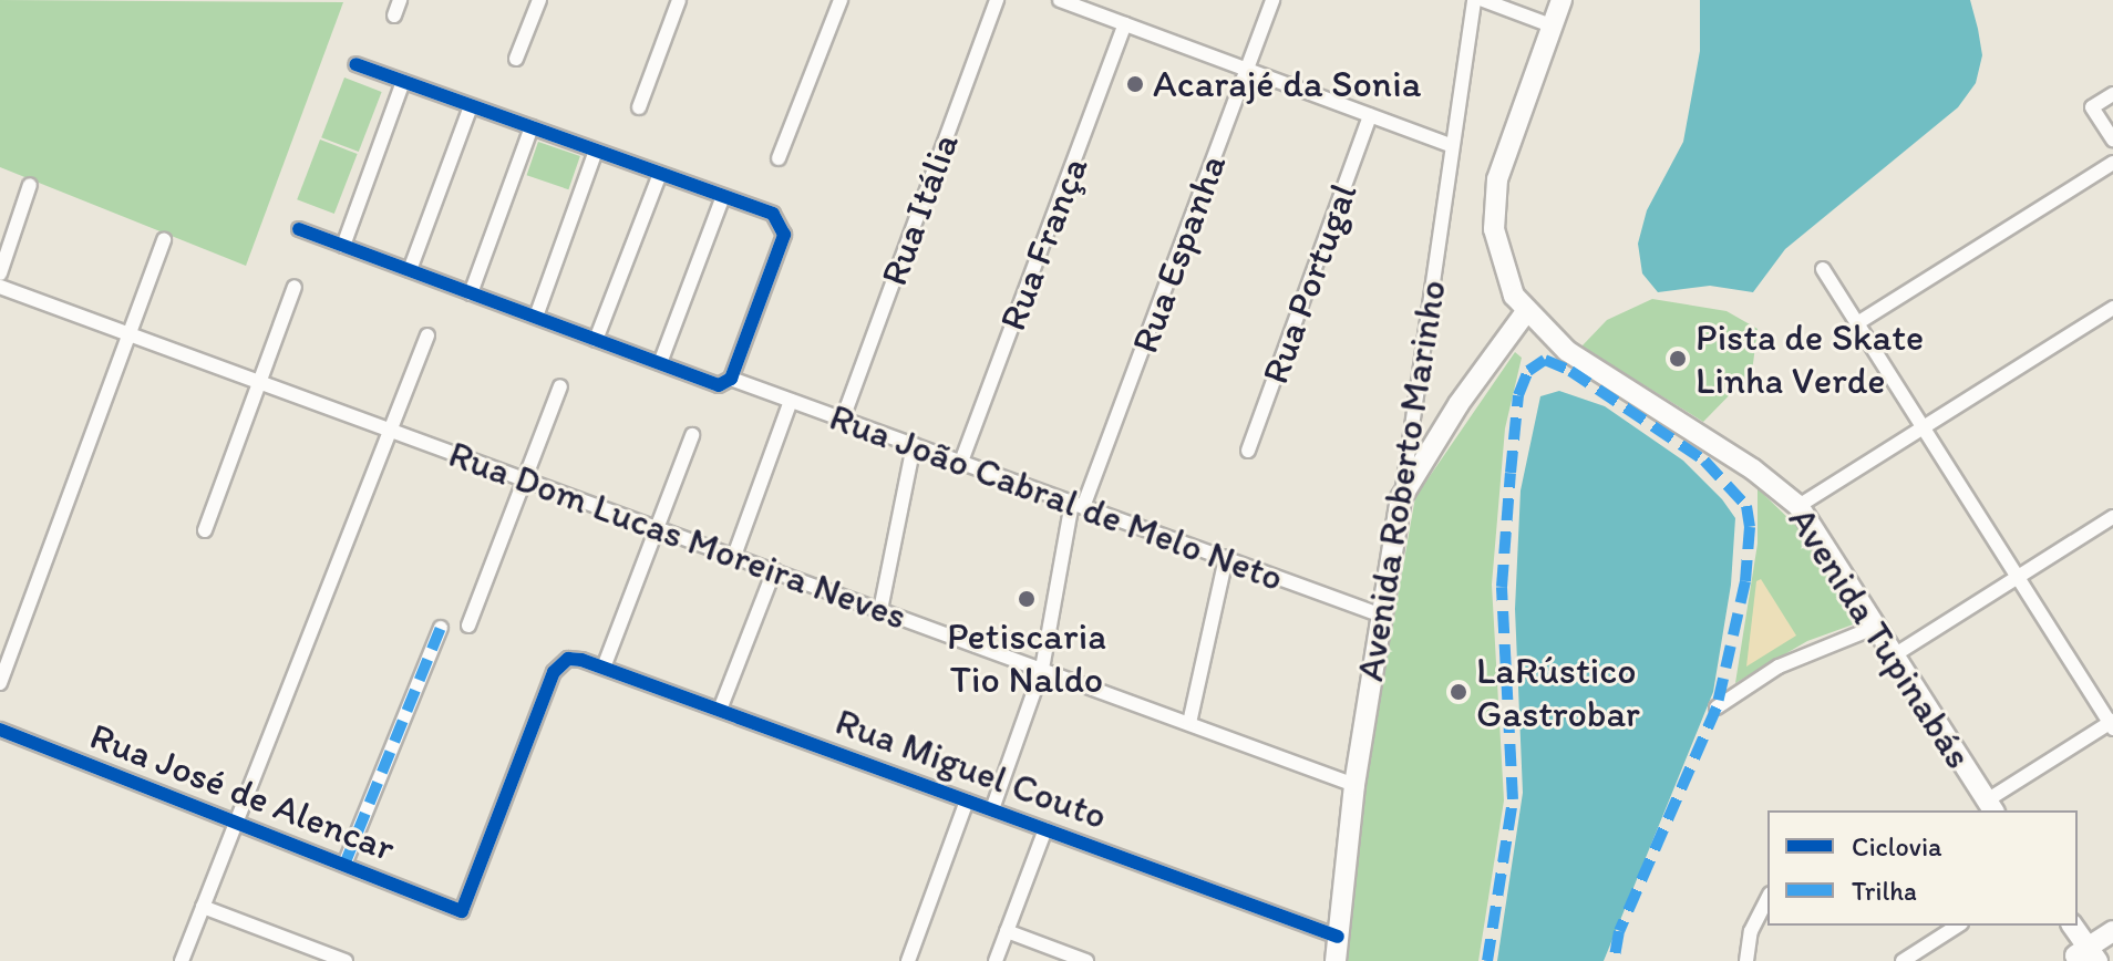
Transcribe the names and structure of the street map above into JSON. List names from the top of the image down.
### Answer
{
  "streets": {
    "main road": ["Avenida Roberto Marinho", "Avenida Tupinabás"],
    "street": [
      "Rua Itália",
      "Rua França",
      "Rua Espanha",
      "Rua Portugal",
      "Rua João Cabral de Melo Neto",
      "Rua Dom Lucas Moreira Neves",
      "Rua Miguel Couto",
      "Rua José de Alencar"
    ]
  },
  "crossings": [
    ["Rua Itália", "Rua João Cabral de Melo Neto"],
    ["Rua França", "Rua João Cabral de Melo Neto"],
    ["Rua Espanha", "Rua João Cabral de Melo Neto"],
    ["Rua Espanha", "Rua Dom Lucas Moreira Neves"],
    ["Rua Espanha", "Rua Miguel Couto"],
    ["Avenida Roberto Marinho", "Rua João Cabral de Melo Neto"],
    ["Avenida Roberto Marinho", "Rua Dom Lucas Moreira Neves"],
    ["Avenida Roberto Marinho", "Rua Miguel Couto"],
    ["Rua Miguel Couto", "Rua José de Alencar"]
  ],
  "places": [
    "Acarajé da Sonia",
    "Pista de Skate Linha Verde",
    "Petiscaria Tio Naldo",
    "LaRústico Gastrobar"
  ],
  "legend": ["Ciclovia", "Trilha"]
}
